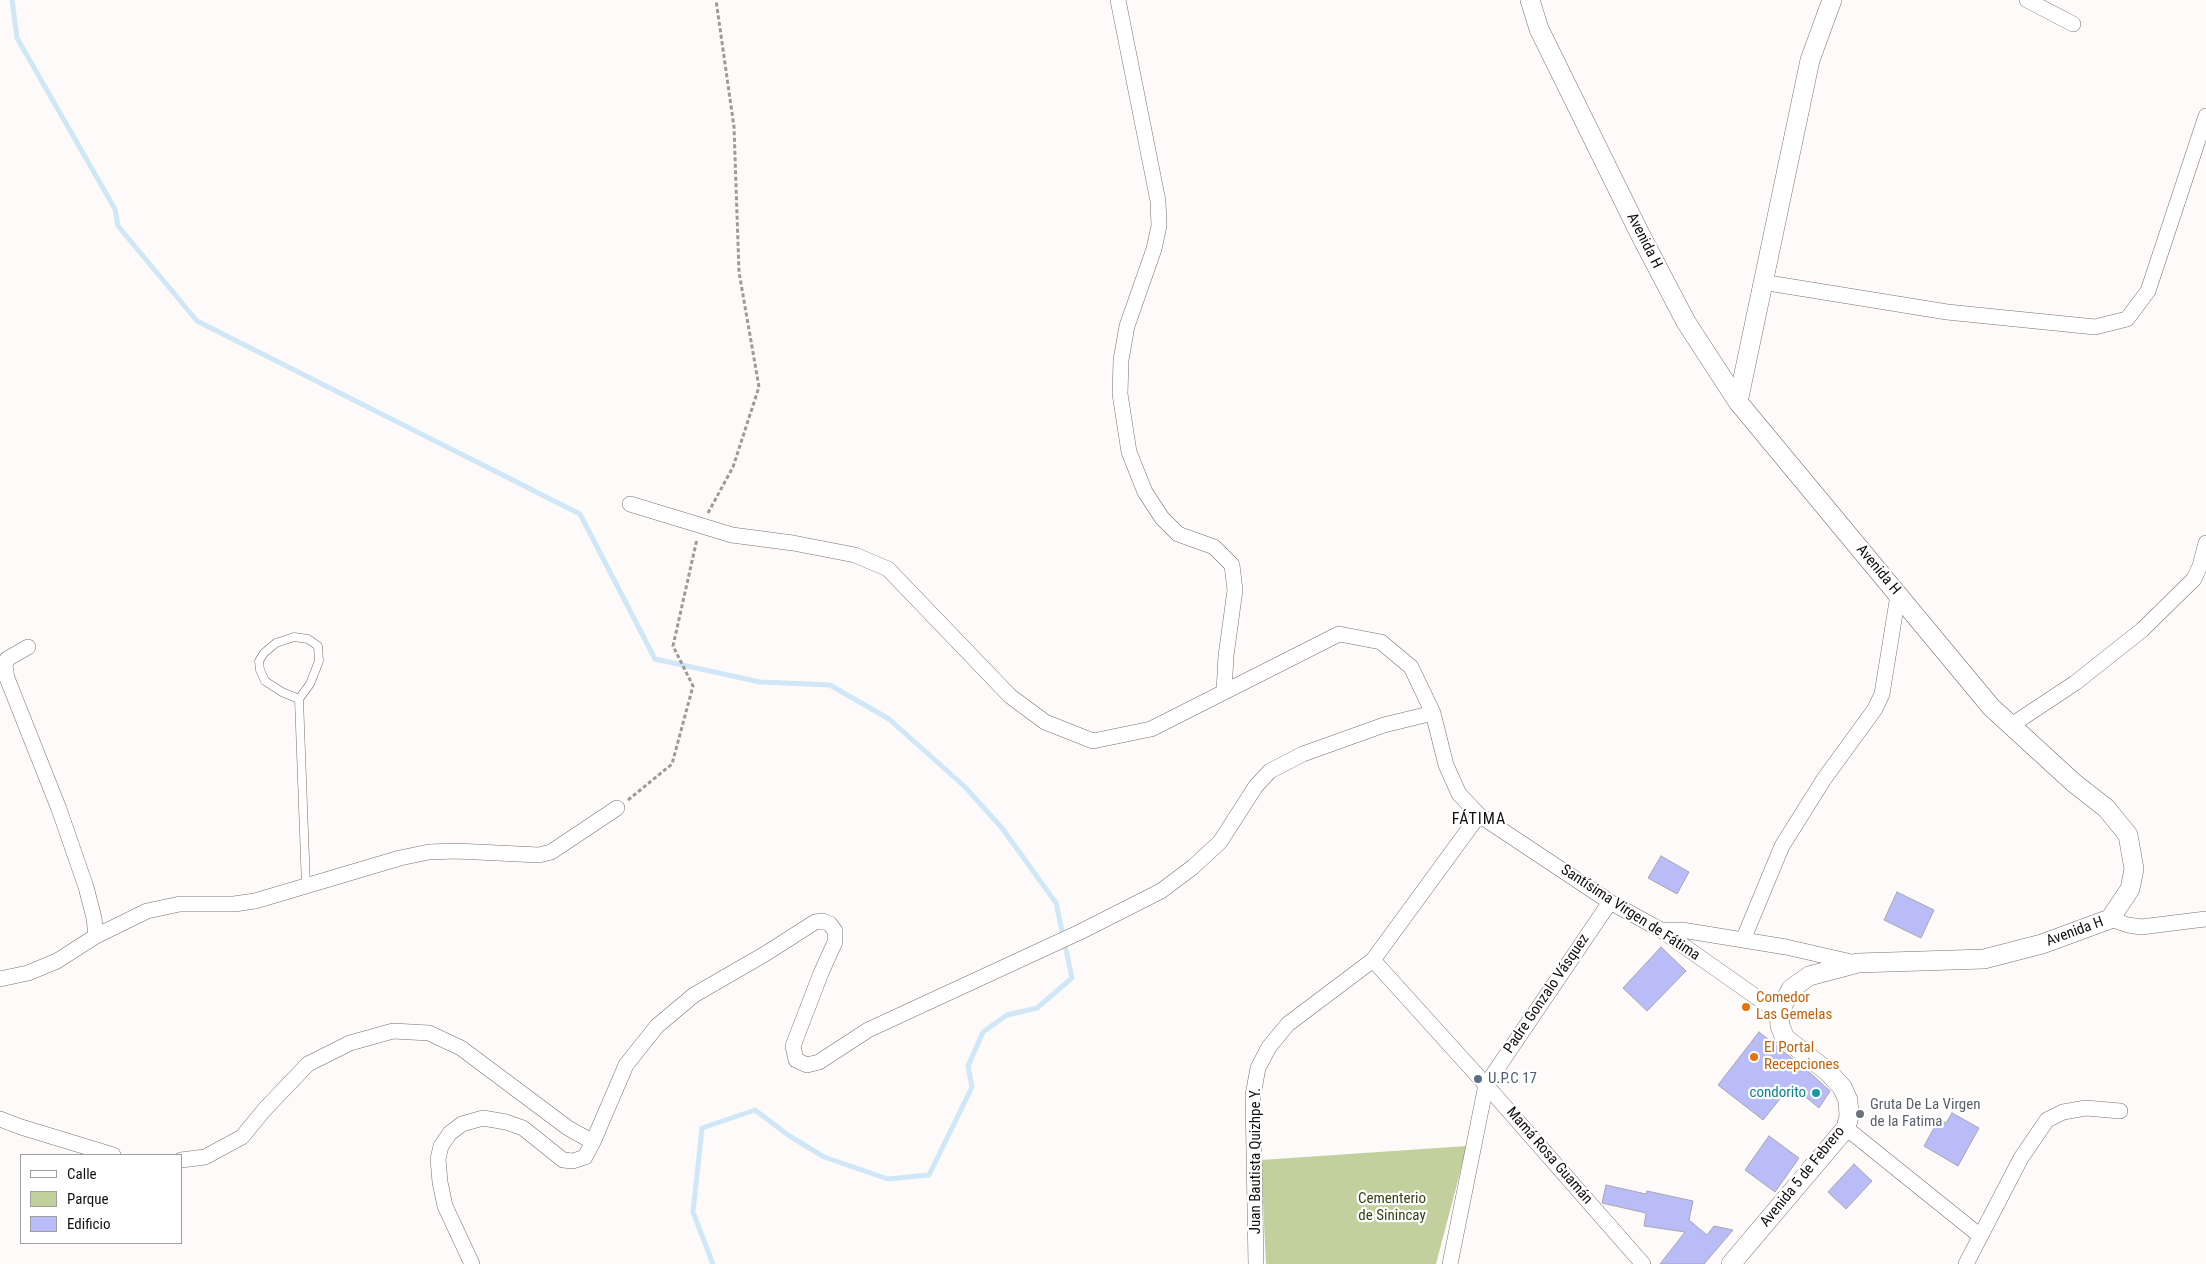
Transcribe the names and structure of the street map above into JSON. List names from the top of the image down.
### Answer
{
  "streets": {
    "street": [
      "Avenida H",
      "Santísima Virgen de Fátima",
      "Padre Gonzalo Vásquez",
      "Mamá Rosa Guamán",
      "Juan Bautista Quizhpe Y.",
      "Avenida 5 de Febrero"
    ]
  },
  "crossings": [
    ["Santísima Virgen de Fátima", "Padre Gonzalo Vásquez"],
    ["Santísima Virgen de Fátima", "Juan Bautista Quizhpe Y."],
    ["Santísima Virgen de Fátima", "Avenida 5 de Febrero"],
    ["Padre Gonzalo Vásquez", "Mamá Rosa Guamán"],
    ["Mamá Rosa Guamán", "Juan Bautista Quizhpe Y."]
  ],
  "districts": ["FÁTIMA"],
  "parks": ["Cementerio de Sinincay"],
  "places": [
    "Comedor Las Gemelas",
    "El Portal Recepciones",
    "U.P.C 17",
    "condorito",
    "Gruta De La Virgen de la Fatima"
  ],
  "legend": ["Calle", "Parque", "Edificio"]
}
